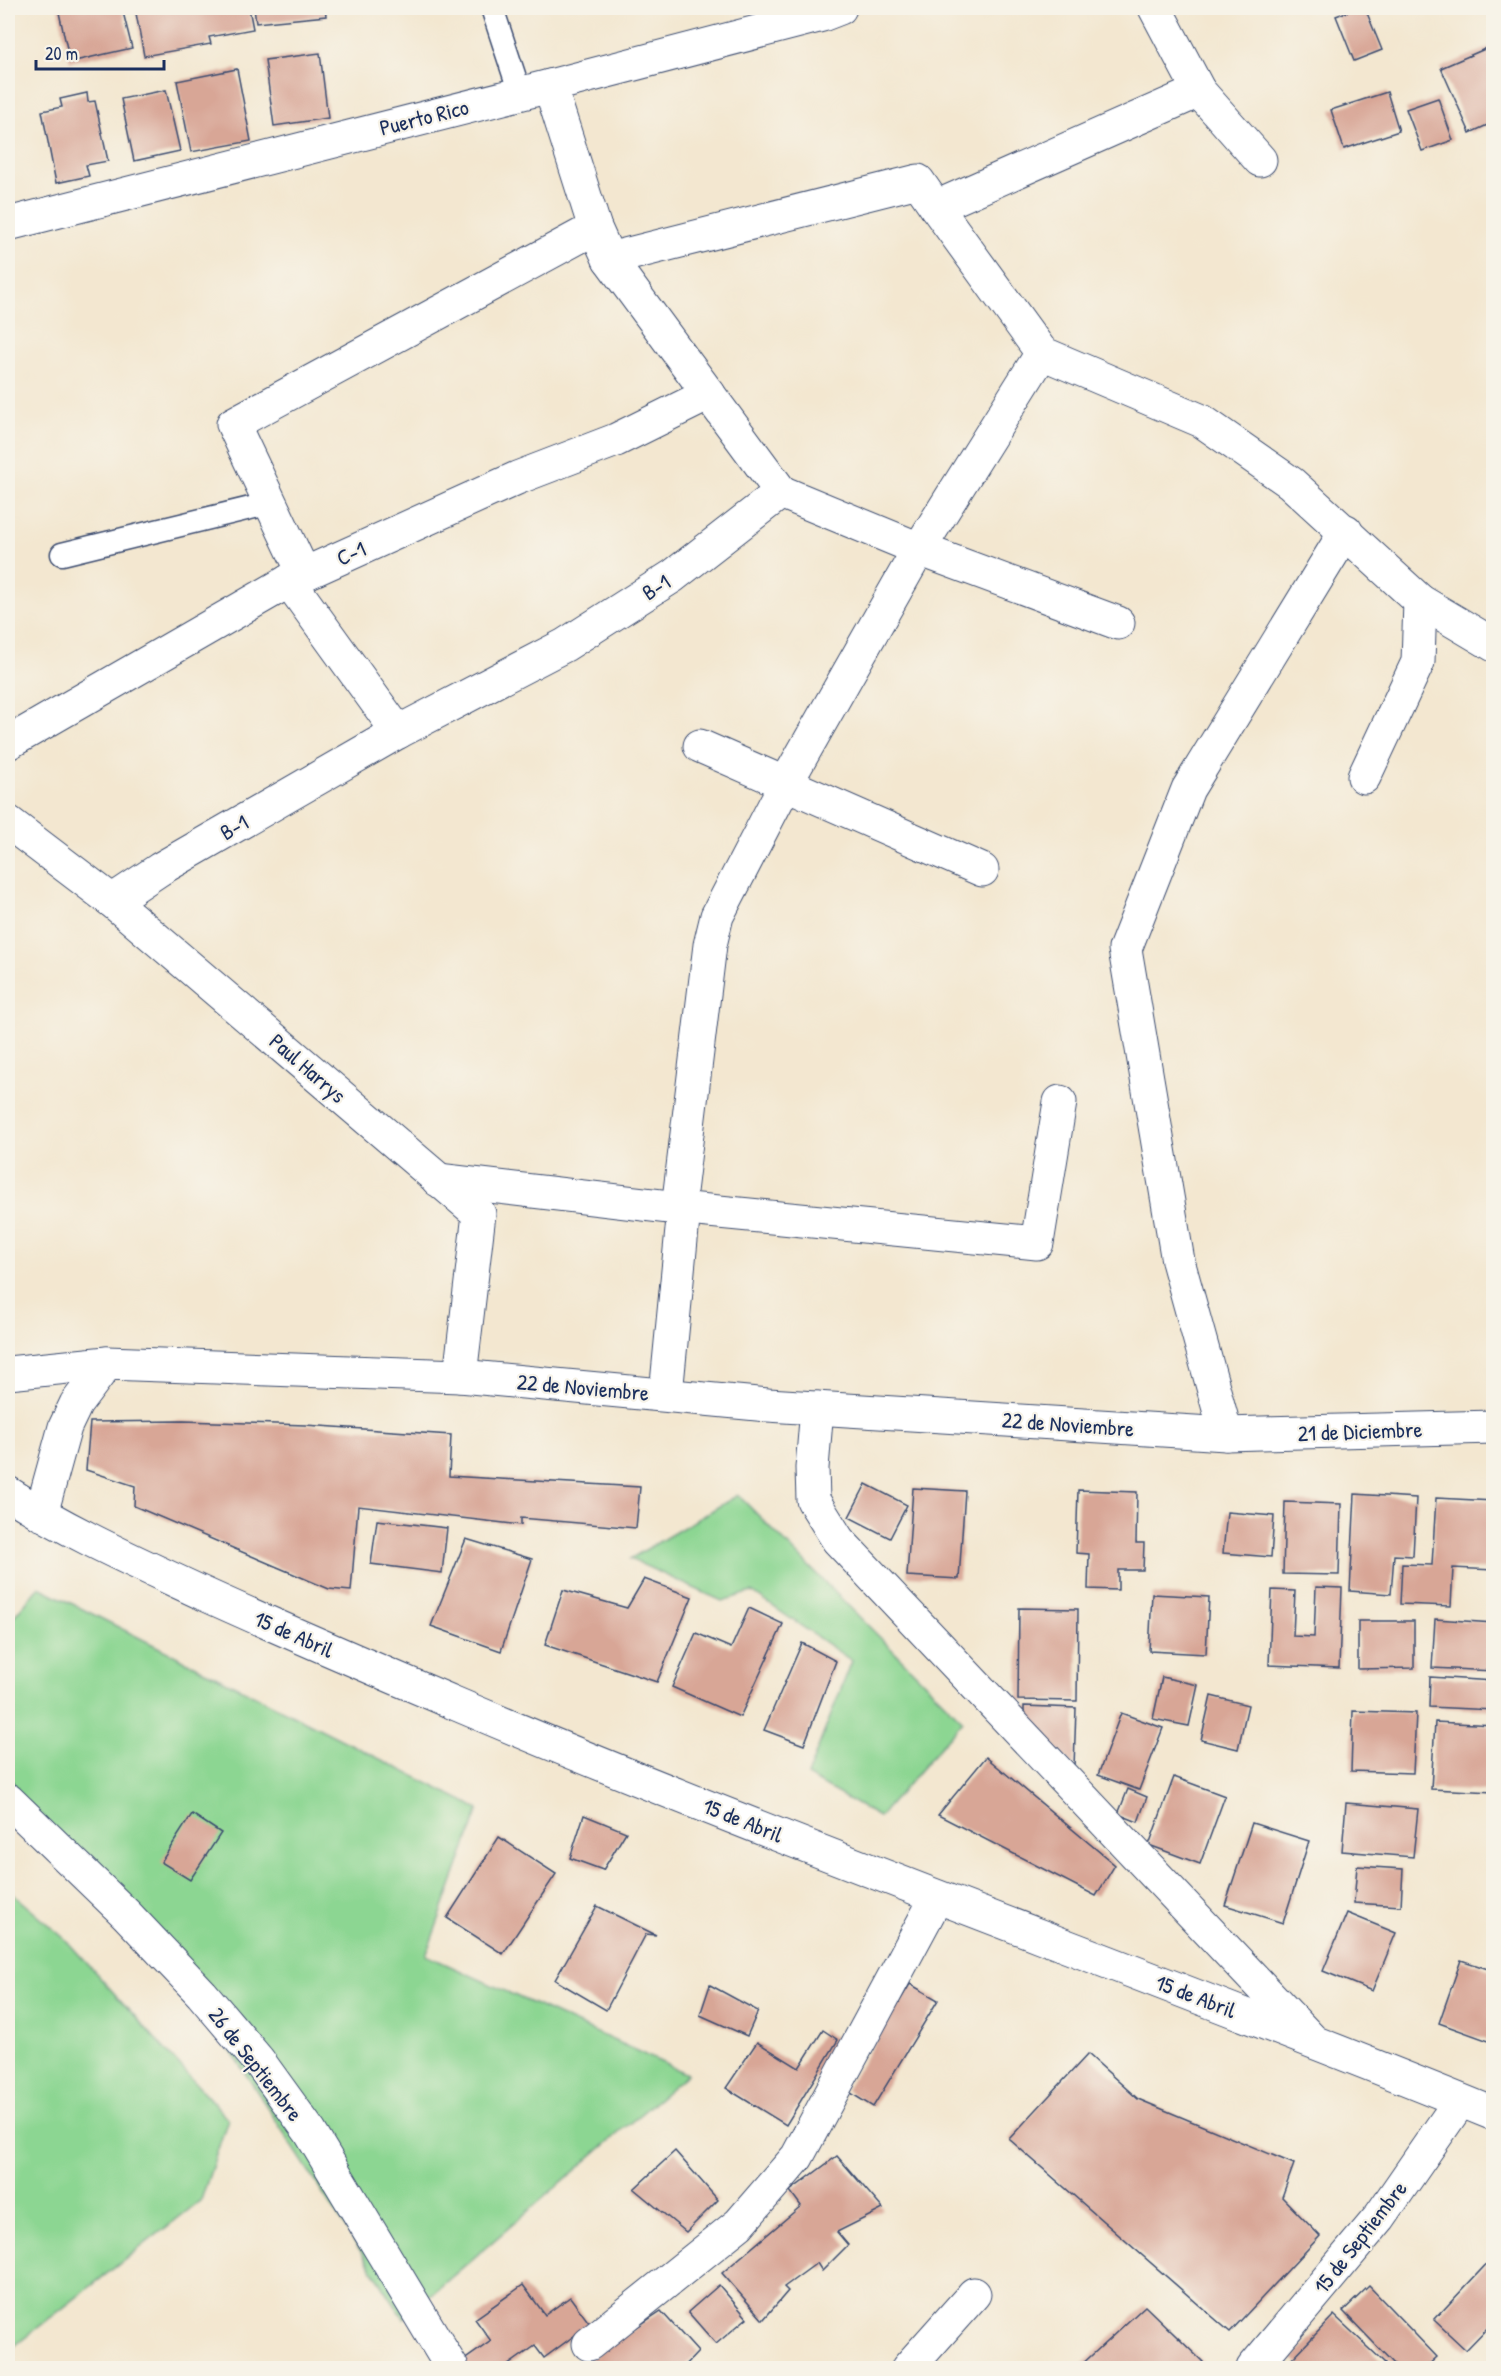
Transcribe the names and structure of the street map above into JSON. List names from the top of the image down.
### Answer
{
  "streets": {
    "street": [
      "Puerto Rico",
      "C-1",
      "B-1",
      "Paul Harrys",
      "22 de Noviembre",
      "21 de Diciembre",
      "15 de Abril",
      "26 de Septiembre",
      "15 de Septiembre"
    ]
  },
  "crossings": [
    ["B-1", "Paul Harrys"],
    ["Paul Harrys", "22 de Noviembre"],
    ["22 de Noviembre", "21 de Diciembre"],
    ["15 de Abril", "15 de Septiembre"]
  ],
  "scale_bar": "20 m"
}
